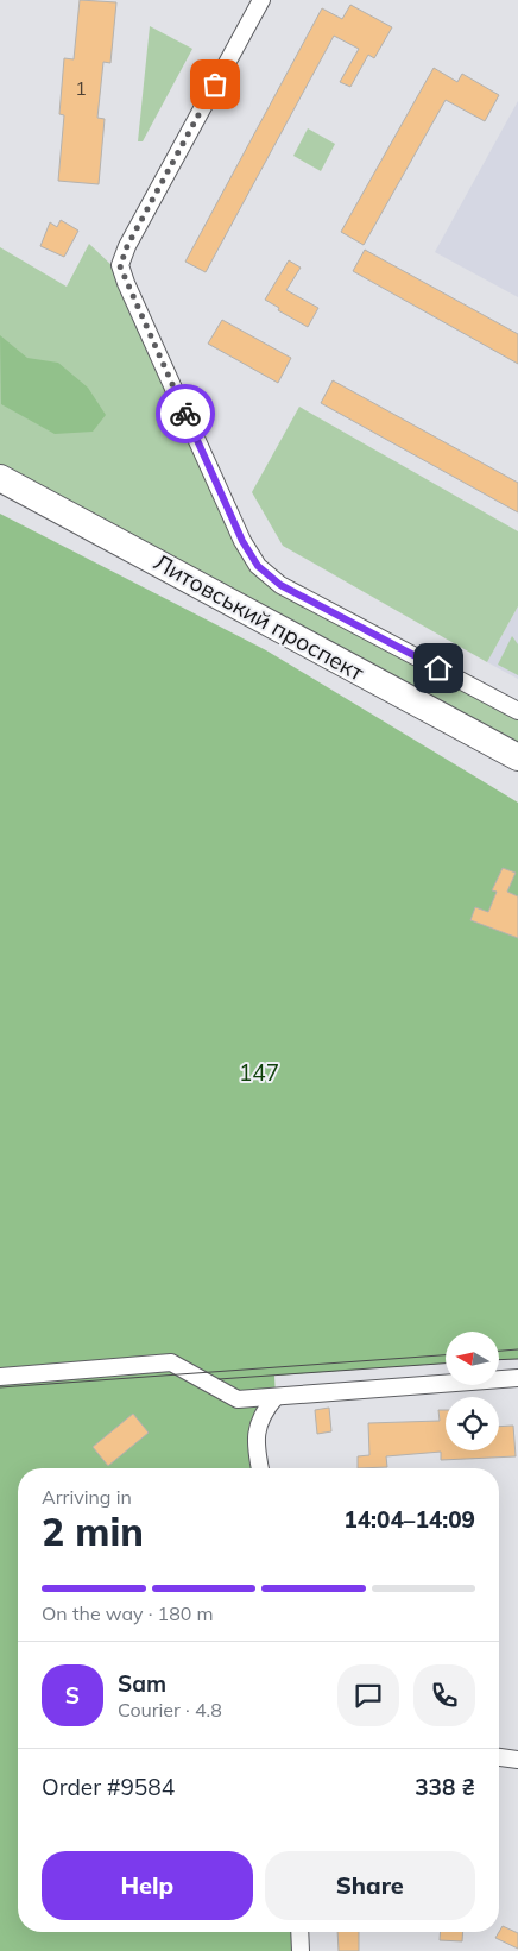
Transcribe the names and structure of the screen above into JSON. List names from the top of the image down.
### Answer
{
  "streets": {
    "main road": ["Литовський проспект"]
  },
  "parks": ["147"],
  "house_numbers": ["1"],
  "north": "left",
  "page": {
    "heading": ["2 min", "Arriving in", "14:04–14:09"],
    "panel": [
      "Sam",
      "Courier · 4.8",
      "Order #9584",
      "338 ₴"
    ],
    "bar": "On the way · 180 m",
    "round": "S",
    "buttons": ["Help", "Share"]
  }
}
